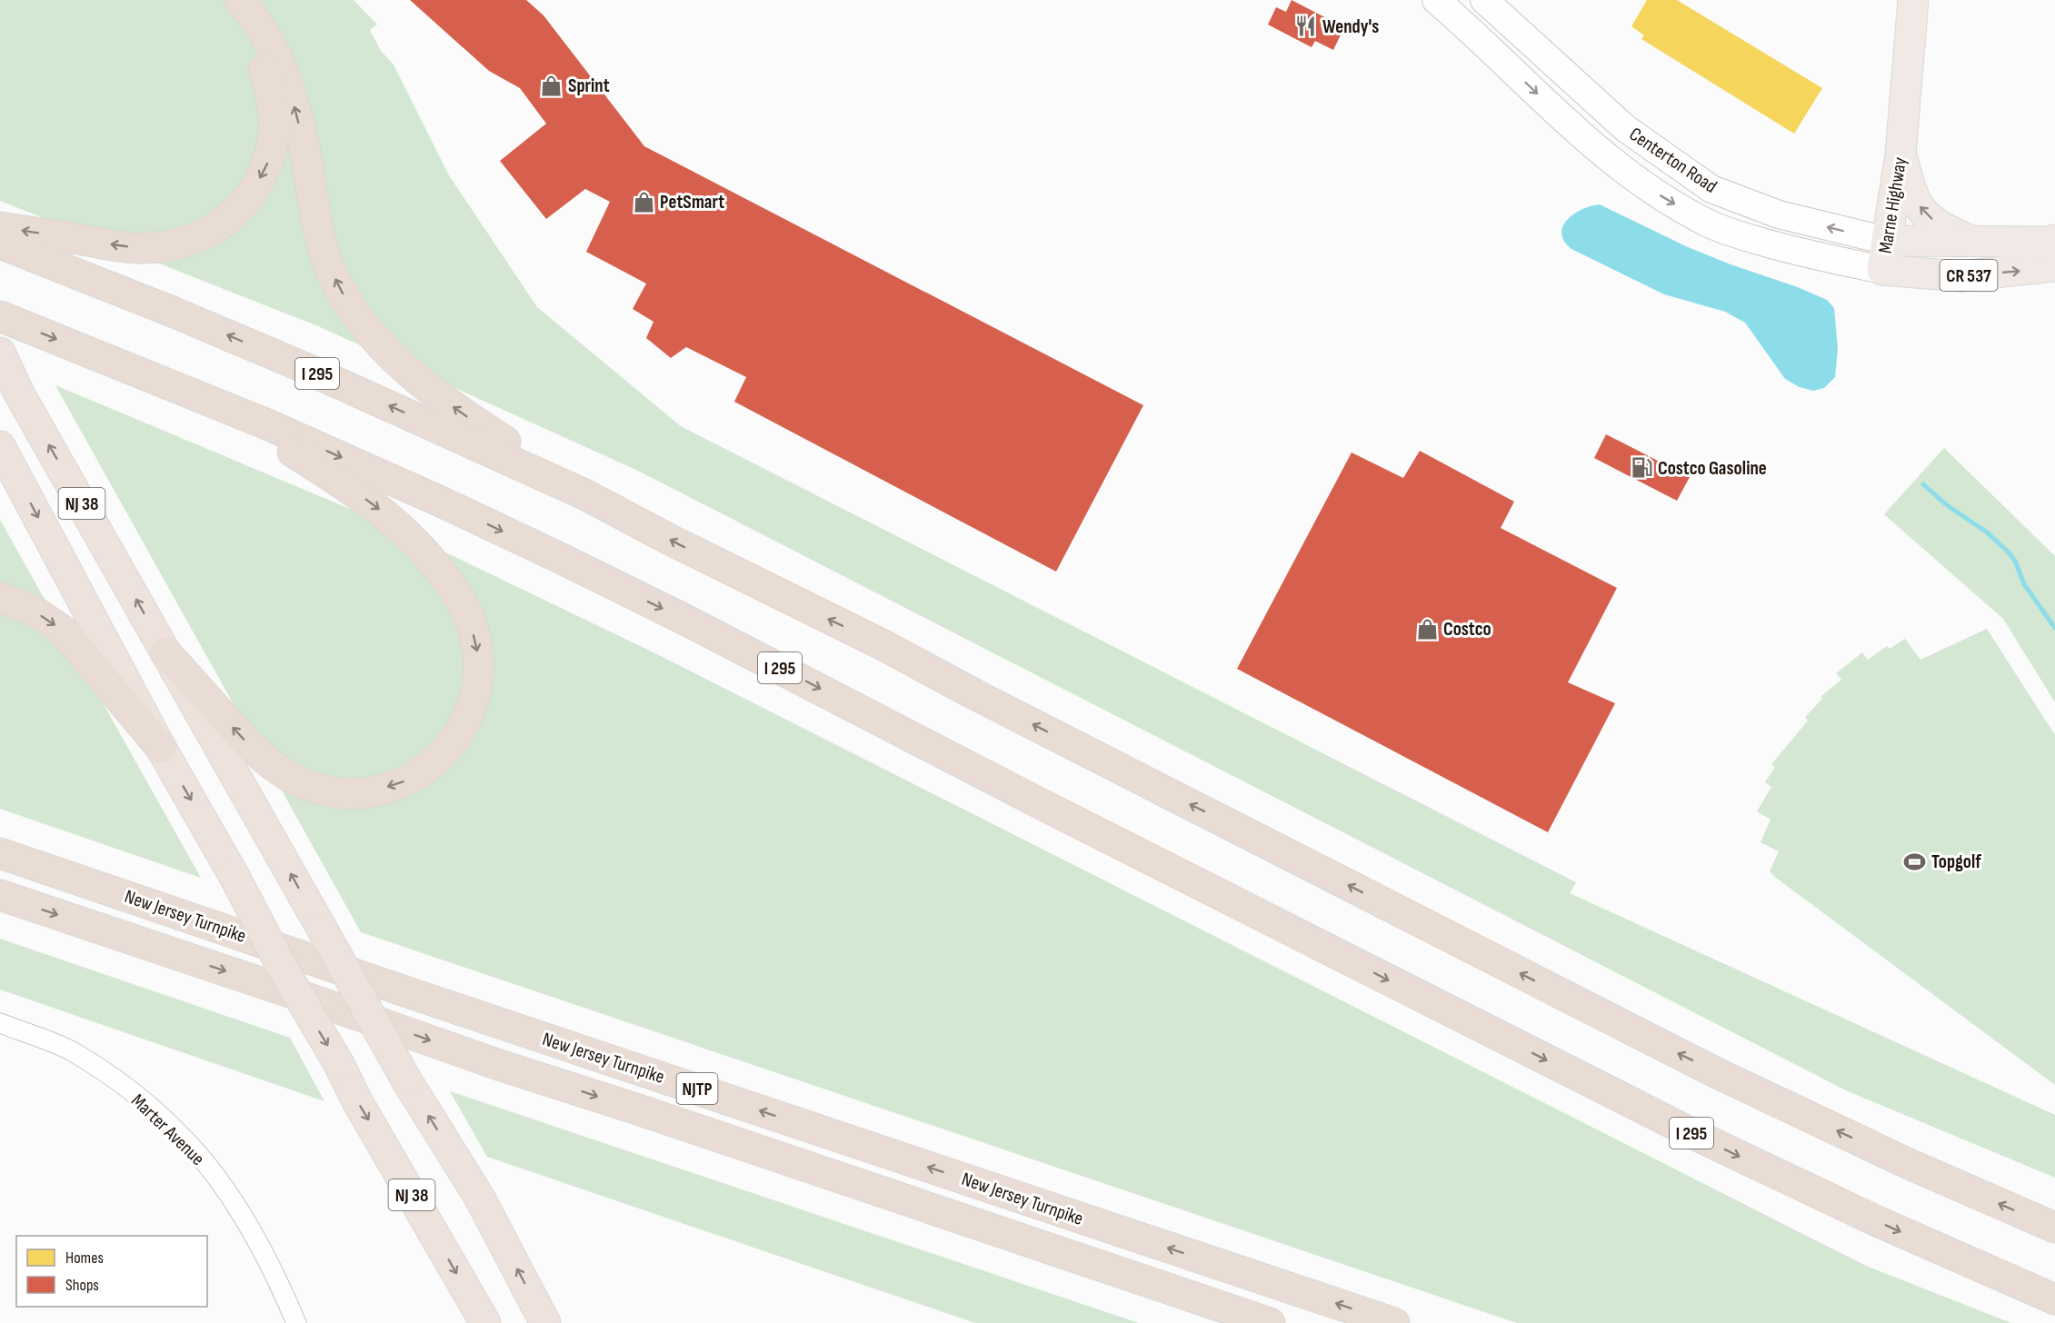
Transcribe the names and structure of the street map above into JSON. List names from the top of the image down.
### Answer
{
  "streets": {
    "highway": [
      "I 295",
      "NJ 38",
      "New Jersey Turnpike",
      "NJTP"
    ],
    "main road": ["Centerton Road", "Marne Highway", "CR 537"],
    "street": ["Marter Avenue"]
  },
  "crossings": [
    ["Centerton Road", "Marne Highway"],
    ["Centerton Road", "CR 537"],
    ["Marne Highway", "CR 537"]
  ],
  "places": {
    "restaurant": ["Wendy's"],
    "shop": ["Sprint", "PetSmart", "Costco"],
    "fuel station": ["Costco Gasoline"],
    "sports": ["Topgolf"]
  },
  "legend": ["Homes", "Shops"]
}
